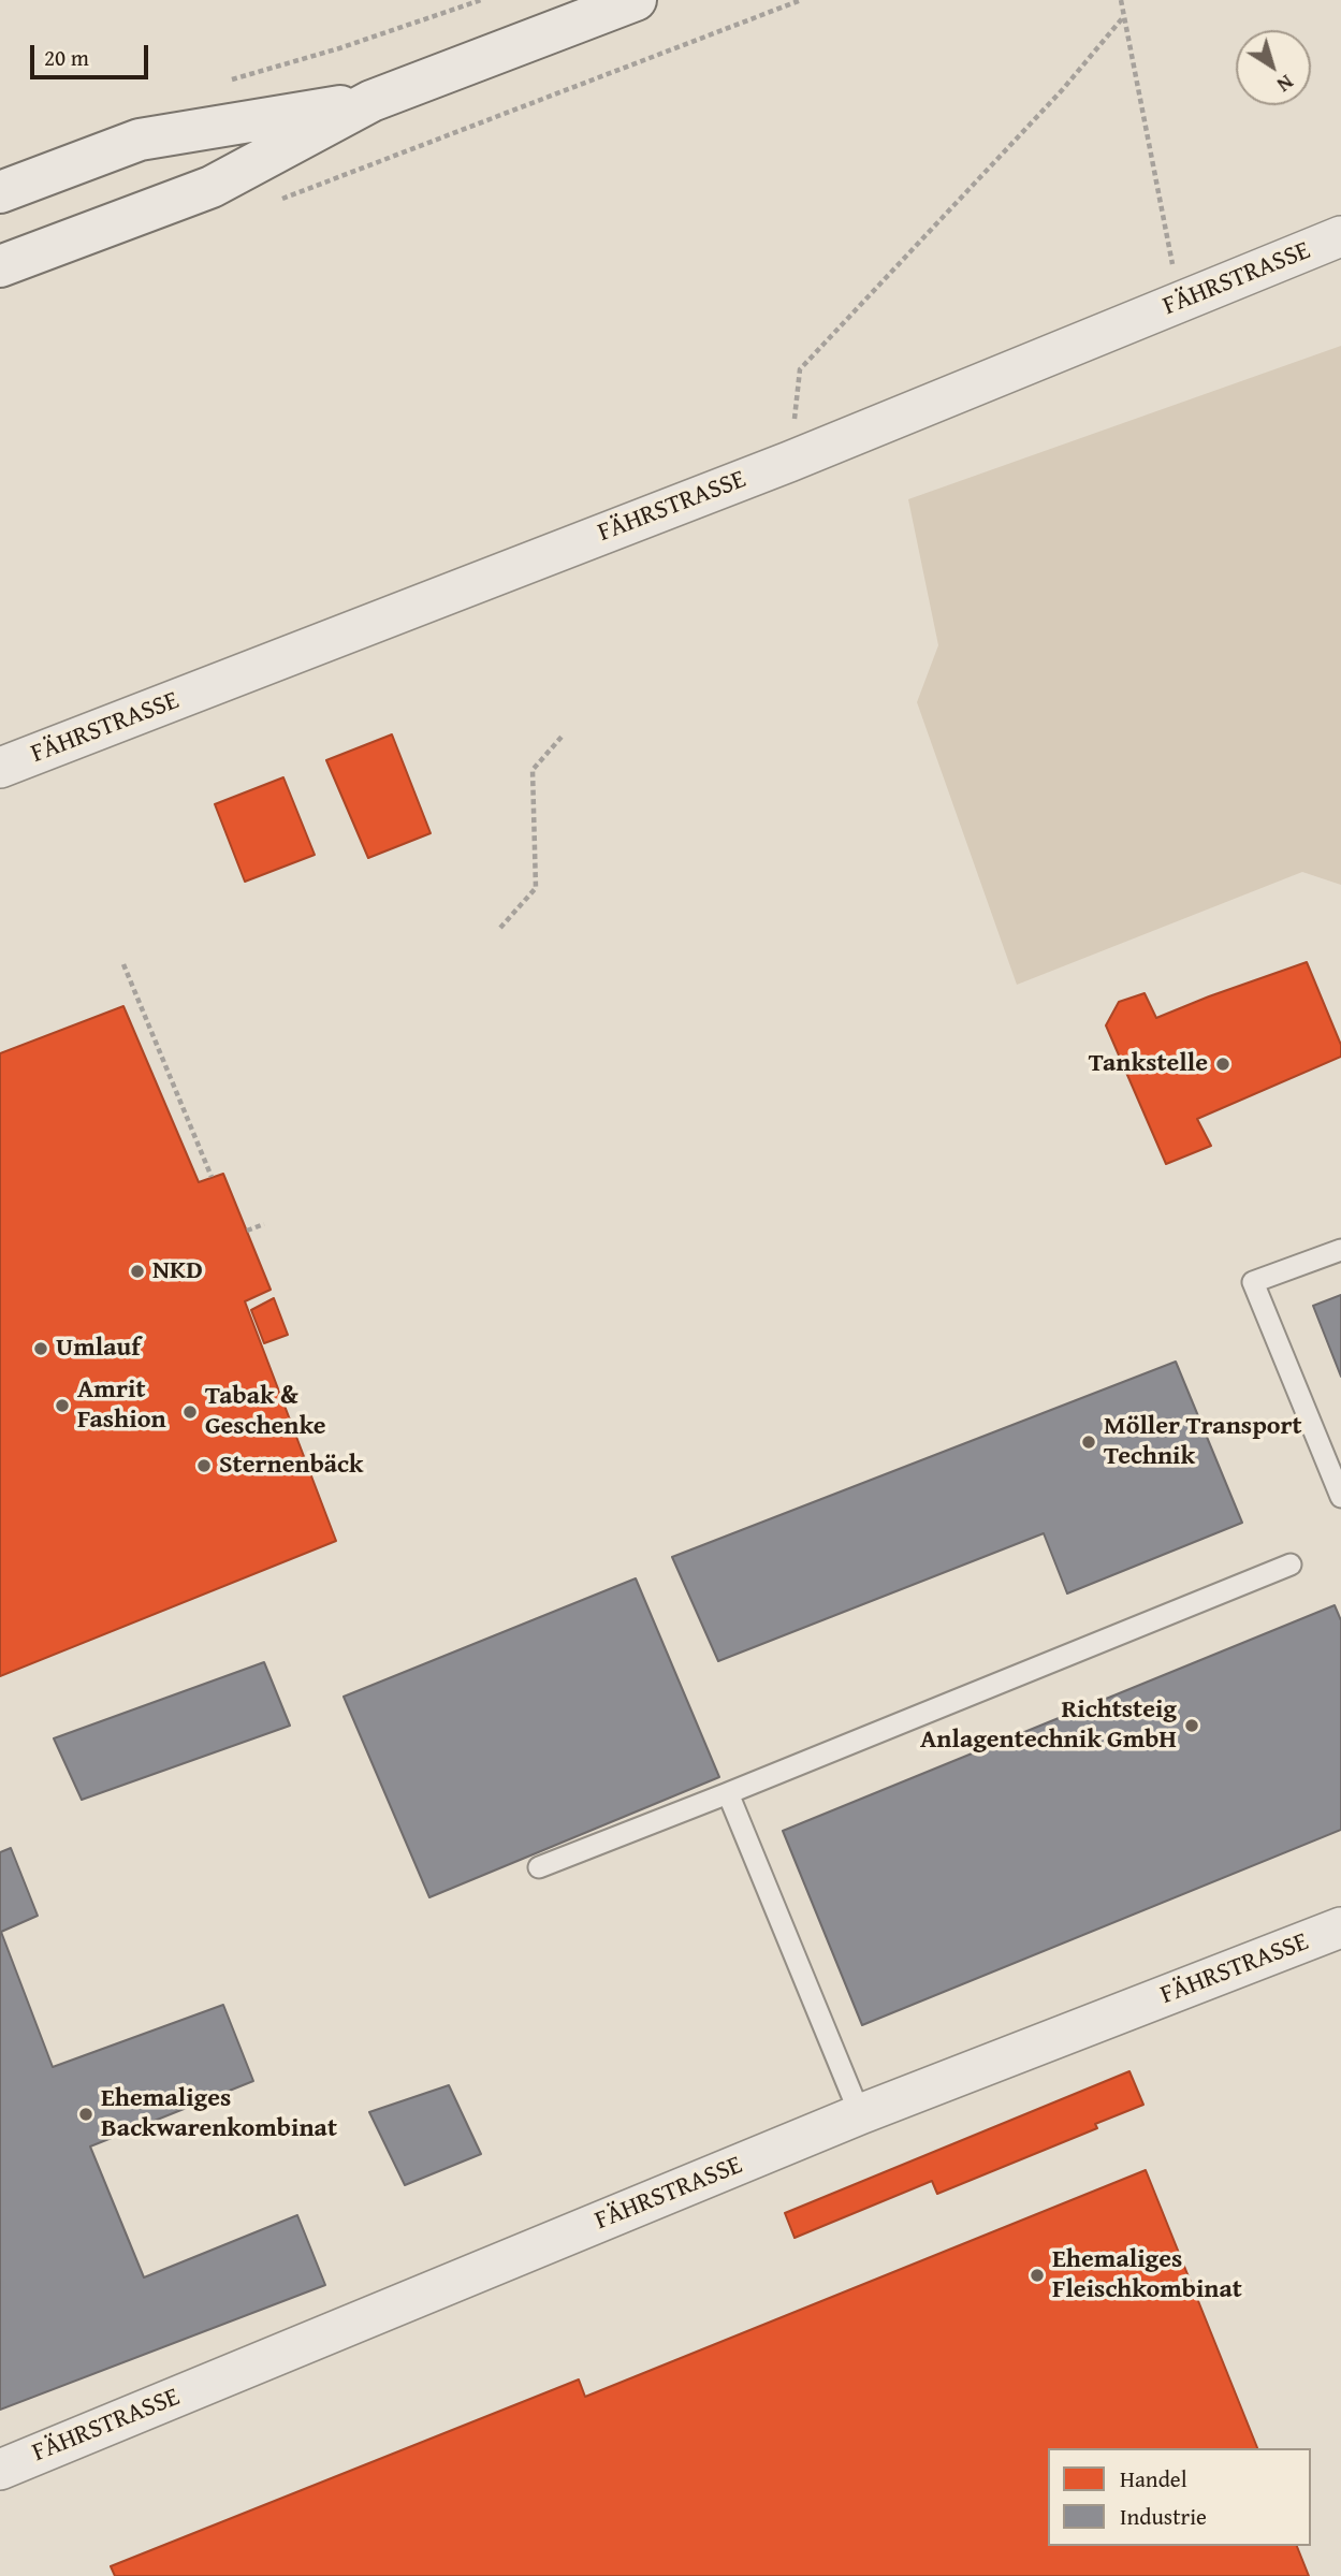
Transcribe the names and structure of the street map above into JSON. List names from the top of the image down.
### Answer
{
  "streets": {
    "street": ["FÄHRSTRASSE"]
  },
  "places": [
    "Tankstelle",
    "NKD",
    "Umlauf",
    "Amrit Fashion",
    "Tabak & Geschenke",
    "Möller Transport Technik",
    "Sternenbäck",
    "Richtsteig Anlagentechnik GmbH",
    "Ehemaliges Backwarenkombinat",
    "Ehemaliges Fleischkombinat"
  ],
  "legend": ["Handel", "Industrie"],
  "scale_bar": "20 m",
  "north": "bottom right"
}
